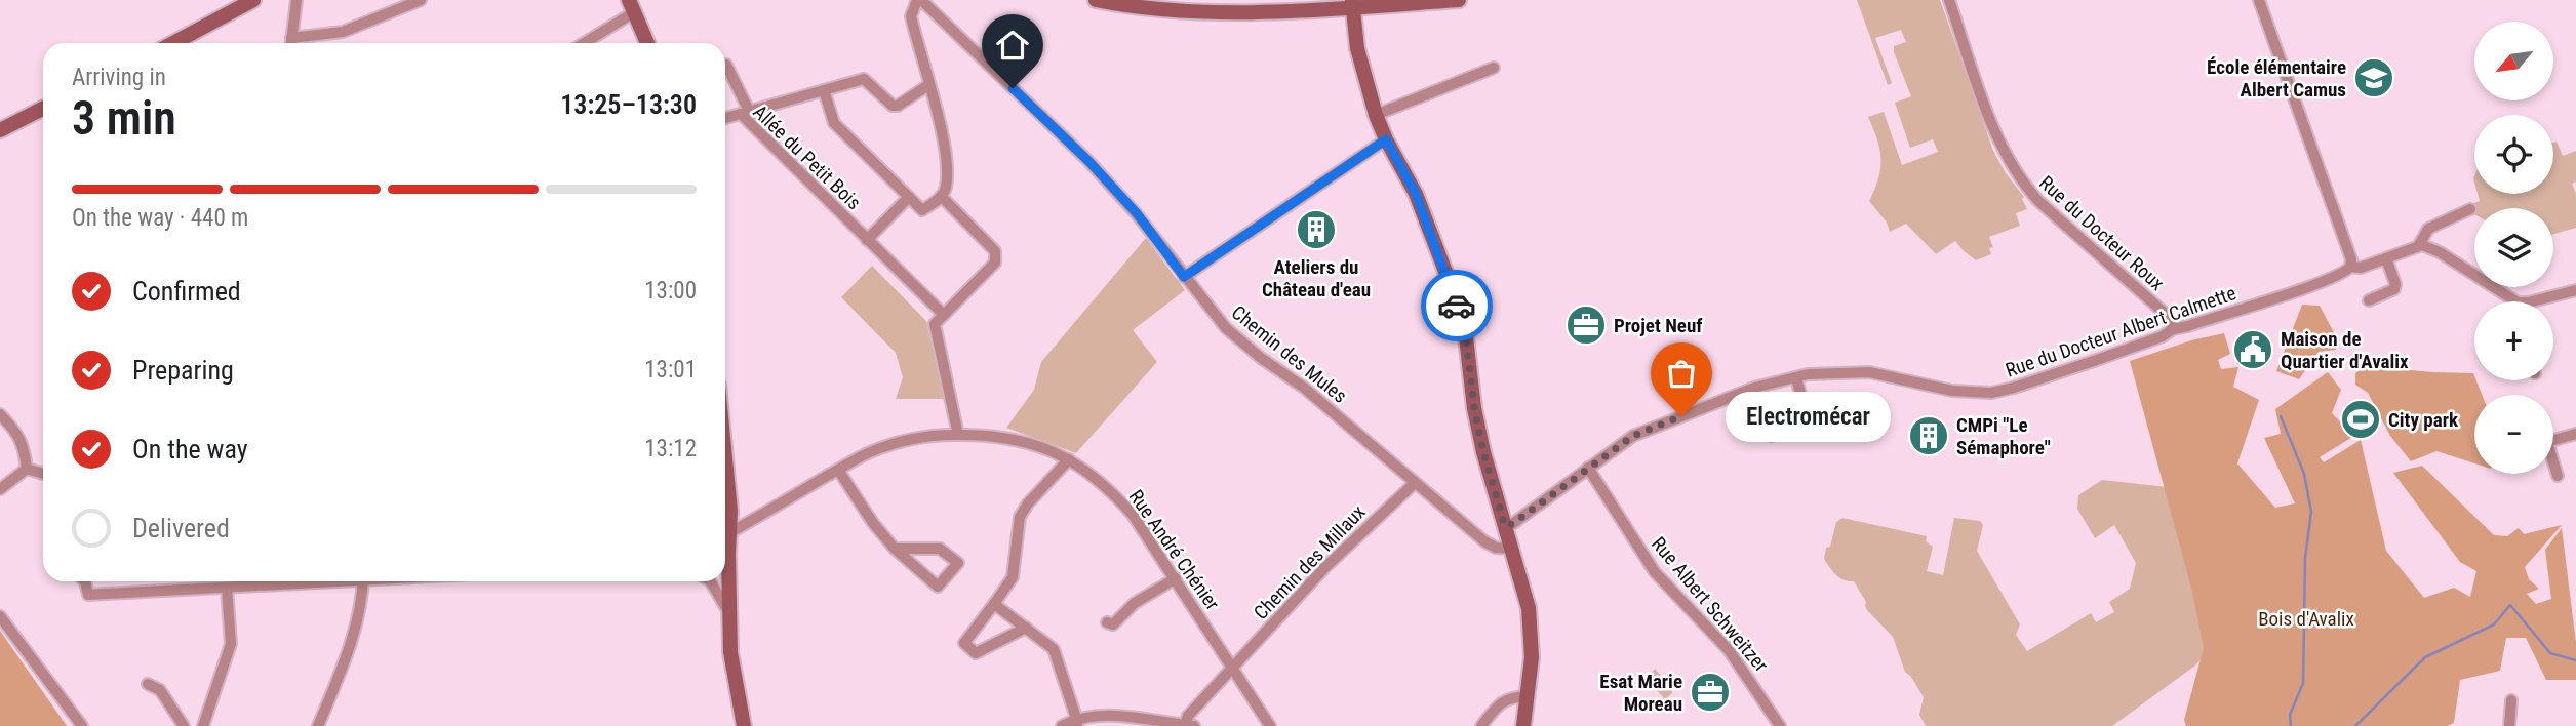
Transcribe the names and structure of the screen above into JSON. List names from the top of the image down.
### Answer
{
  "streets": {
    "street": [
      "Allée du Petit Bois",
      "Rue du Docteur Roux",
      "Rue du Docteur Albert Calmette",
      "Chemin des Mules",
      "Rue André Chénier",
      "Chemin des Millaux",
      "Rue Albert Schweitzer"
    ]
  },
  "crossings": [
    ["Rue du Docteur Roux", "Rue du Docteur Albert Calmette"],
    ["Rue du Docteur Albert Calmette", "Rue Albert Schweitzer"],
    ["Chemin des Mules", "Chemin des Millaux"],
    ["Rue André Chénier", "Chemin des Millaux"]
  ],
  "parks": ["Bois d'Avalix"],
  "places": {
    "school or university": ["École élémentaire Albert Camus"],
    "building": ["Ateliers du Château d'eau", "CMPi \"Le Sémaphore\""],
    "office": ["Projet Neuf", "Esat Marie Moreau"],
    "public building": ["Maison de Quartier d'Avalix"],
    "other": ["Electromécar"],
    "sports": ["City park"]
  },
  "north": "bottom left",
  "page": {
    "map_buttons": ["+", "−"],
    "heading": ["3 min", "Arriving in", "13:25–13:30"],
    "bar": "On the way · 440 m",
    "list": [
      ["Confirmed", "13:00"],
      ["Preparing", "13:01"],
      ["On the way", "13:12"],
      "Delivered"
    ],
    "bubble": "Electromécar"
  }
}
